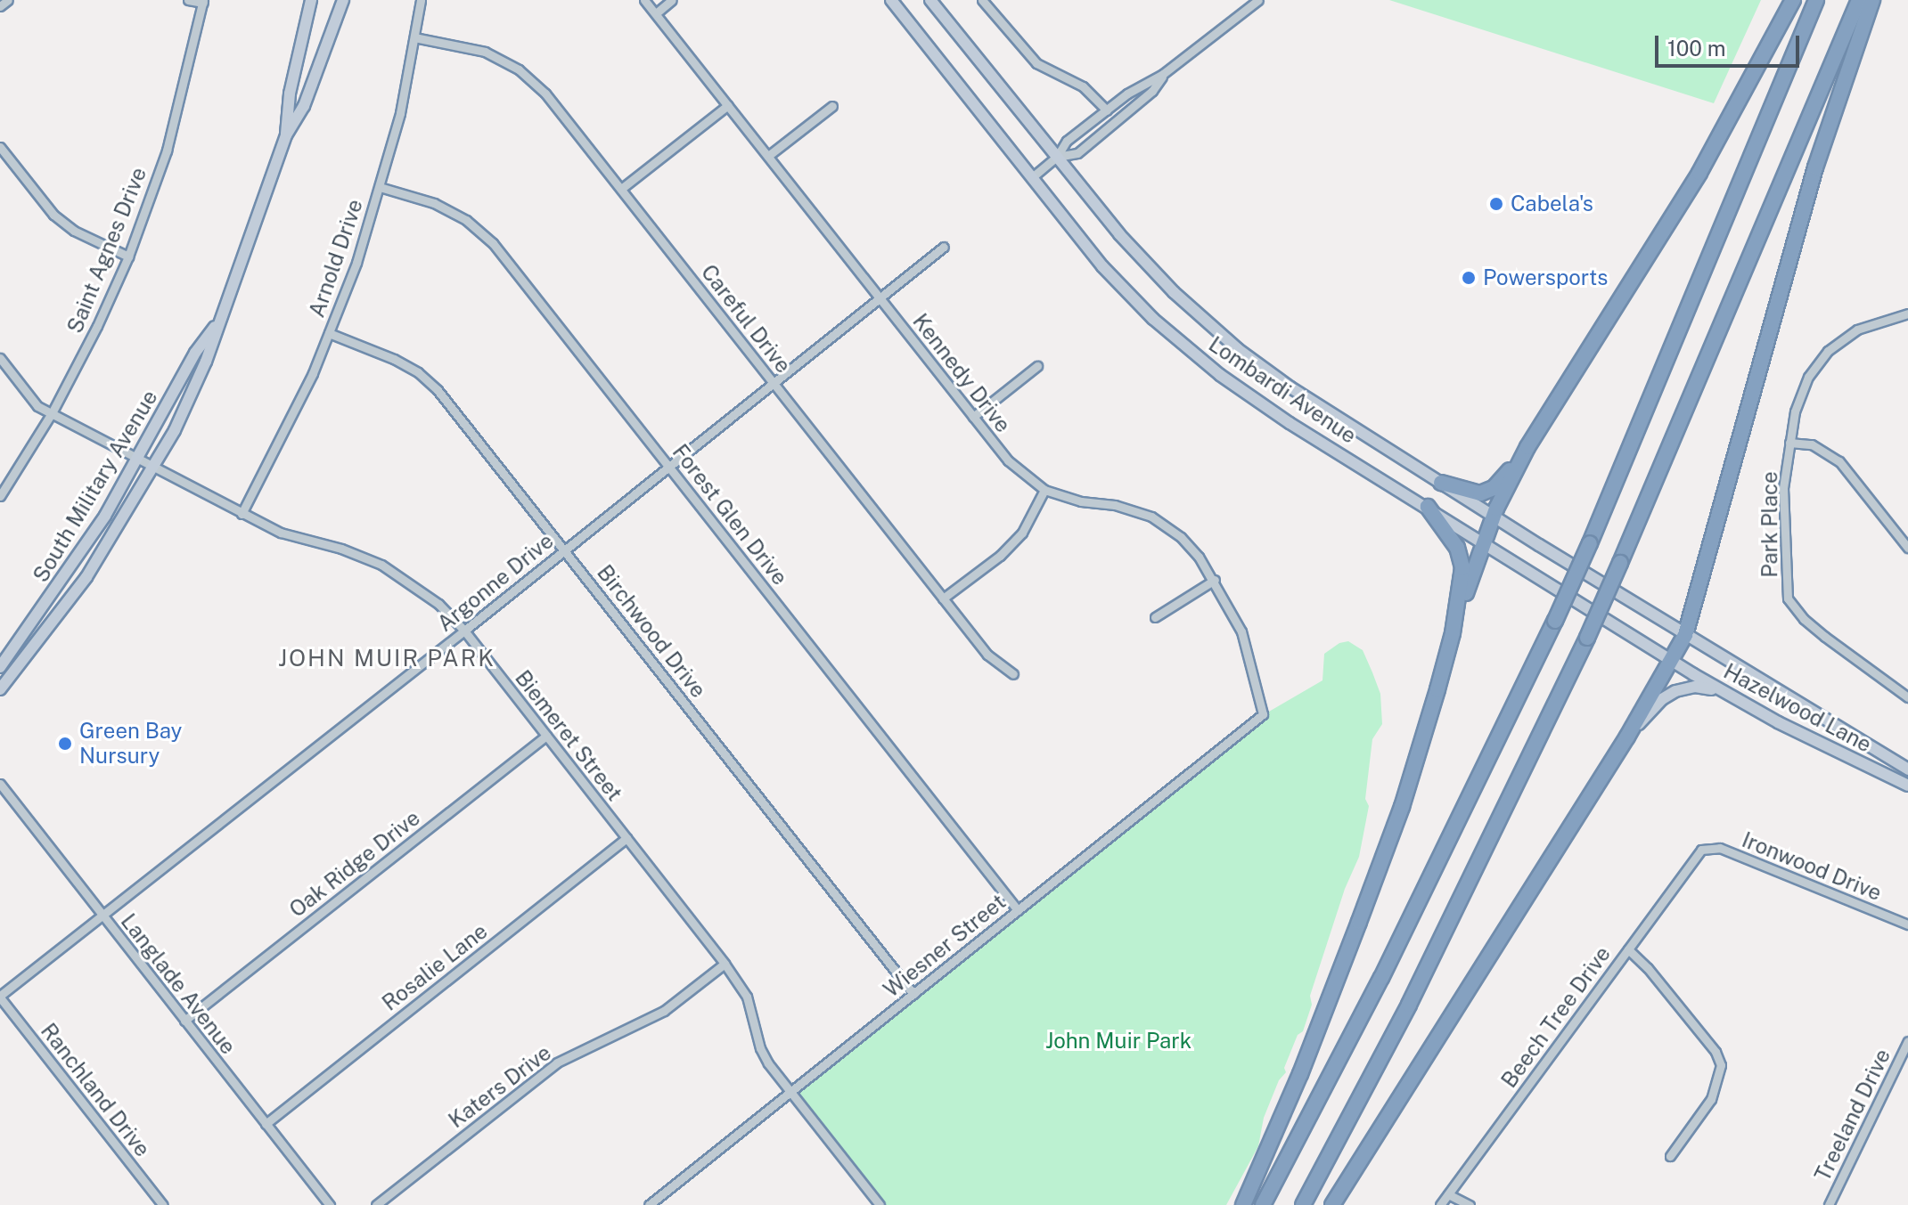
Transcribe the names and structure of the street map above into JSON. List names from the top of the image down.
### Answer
{
  "streets": {
    "main road": ["Lombardi Avenue", "South Military Avenue", "Hazelwood Lane"],
    "street": [
      "Saint Agnes Drive",
      "Arnold Drive",
      "Careful Drive",
      "Kennedy Drive",
      "Forest Glen Drive",
      "Park Place",
      "Argonne Drive",
      "Birchwood Drive",
      "Biemeret Street",
      "Oak Ridge Drive",
      "Ironwood Drive",
      "Wiesner Street",
      "Rosalie Lane",
      "Langlade Avenue",
      "Beech Tree Drive",
      "Katers Drive",
      "Ranchland Drive",
      "Treeland Drive"
    ]
  },
  "crossings": [
    ["Saint Agnes Drive", "Biemeret Street"],
    ["Arnold Drive", "Careful Drive"],
    ["Arnold Drive", "Forest Glen Drive"],
    ["Arnold Drive", "Birchwood Drive"],
    ["Arnold Drive", "Biemeret Street"],
    ["Careful Drive", "Argonne Drive"],
    ["Kennedy Drive", "Argonne Drive"],
    ["Kennedy Drive", "Wiesner Street"],
    ["Lombardi Avenue", "Hazelwood Lane"],
    ["South Military Avenue", "Biemeret Street"],
    ["Forest Glen Drive", "Argonne Drive"],
    ["Forest Glen Drive", "Wiesner Street"],
    ["Argonne Drive", "Birchwood Drive"],
    ["Argonne Drive", "Biemeret Street"],
    ["Argonne Drive", "Langlade Avenue"],
    ["Argonne Drive", "Ranchland Drive"],
    ["Birchwood Drive", "Wiesner Street"],
    ["Biemeret Street", "Oak Ridge Drive"],
    ["Biemeret Street", "Wiesner Street"],
    ["Biemeret Street", "Rosalie Lane"],
    ["Biemeret Street", "Katers Drive"],
    ["Oak Ridge Drive", "Langlade Avenue"],
    ["Ironwood Drive", "Beech Tree Drive"],
    ["Rosalie Lane", "Langlade Avenue"]
  ],
  "districts": ["JOHN MUIR PARK"],
  "parks": ["John Muir Park"],
  "places": ["Cabela's", "Powersports", "Green Bay Nursury"],
  "scale_bar": "100 m"
}
